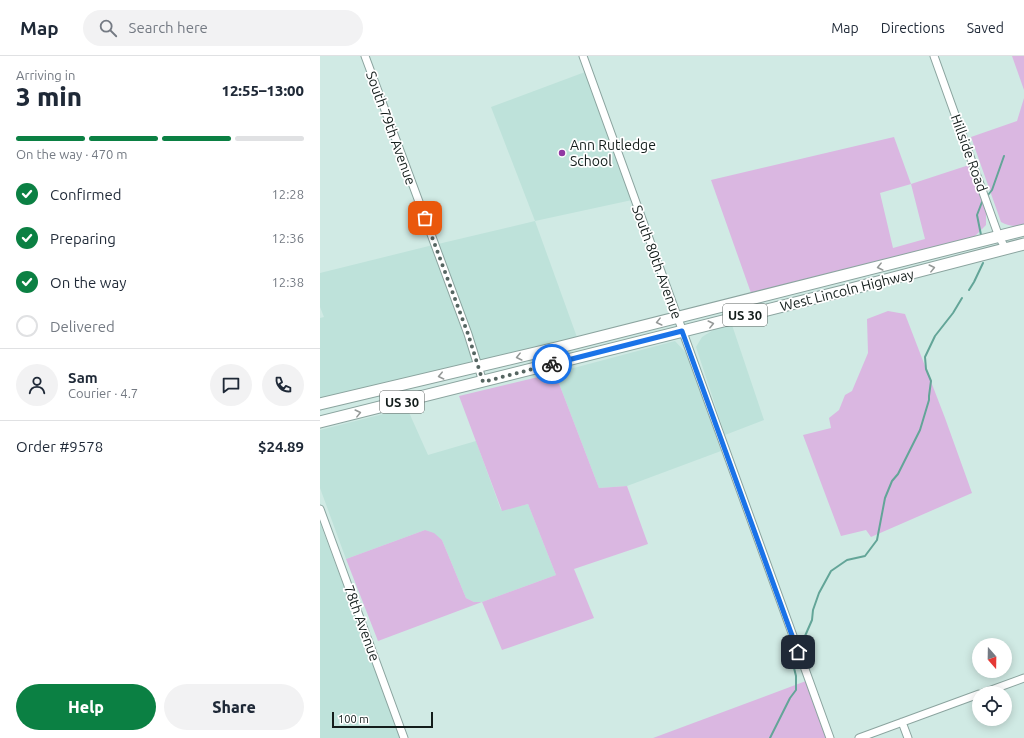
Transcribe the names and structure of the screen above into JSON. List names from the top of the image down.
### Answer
{
  "streets": {
    "main road": ["West Lincoln Highway", "US 30"],
    "street": [
      "South 79th Avenue",
      "Hillside Road",
      "South 80th Avenue",
      "78th Avenue"
    ]
  },
  "crossings": [
    ["South 79th Avenue", "West Lincoln Highway"],
    ["Hillside Road", "West Lincoln Highway"],
    ["South 80th Avenue", "West Lincoln Highway"]
  ],
  "places": ["Ann Rutledge School"],
  "scale_bar": "100 m",
  "north": "bottom",
  "page": {
    "header": "Map",
    "search": "Search here",
    "nav": ["Map", "Directions", "Saved"],
    "heading": ["3 min", "Arriving in", "12:55–13:00"],
    "panel": [
      "Sam",
      "Courier · 4.7",
      "Order #9578",
      "$24.89"
    ],
    "bar": "On the way · 470 m",
    "list": [
      ["Confirmed", "12:28"],
      ["Preparing", "12:36"],
      ["On the way", "12:38"],
      "Delivered"
    ],
    "buttons": ["Help", "Share"],
    "scale": "100 m"
  }
}
